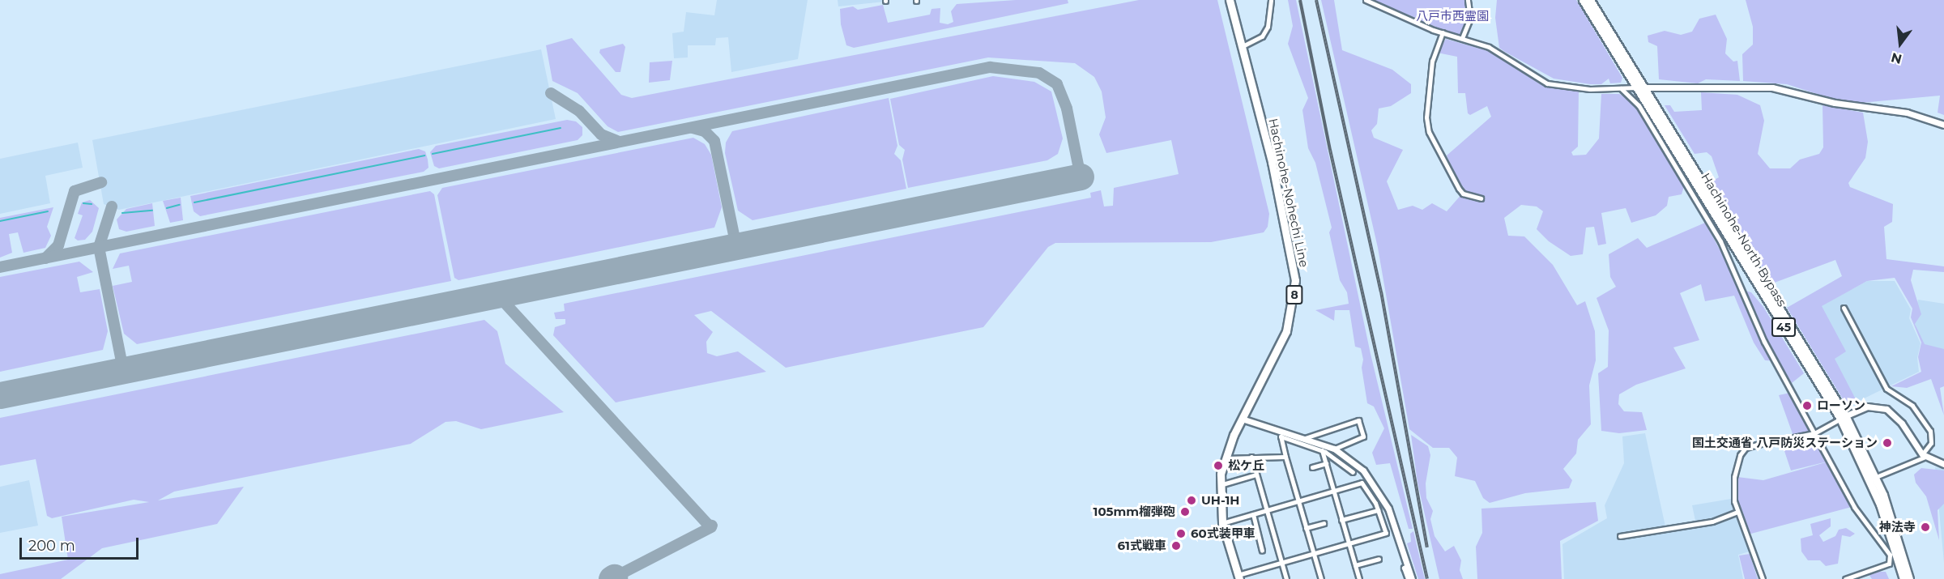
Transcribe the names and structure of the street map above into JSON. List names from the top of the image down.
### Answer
{
  "streets": {
    "main road": [
      "Hachinohe-Nohechi Line",
      "Hachinohe-North Bypass",
      "8",
      "45"
    ]
  },
  "parks": ["八戸市西霊園"],
  "places": [
    "ローソン",
    "国土交通省 八戸防災ステーション",
    "松ケ丘",
    "UH-1H",
    "105mm榴弾砲",
    "神法寺",
    "60式装甲車",
    "61式戦車"
  ],
  "scale_bar": "200 m",
  "north": "bottom"
}
